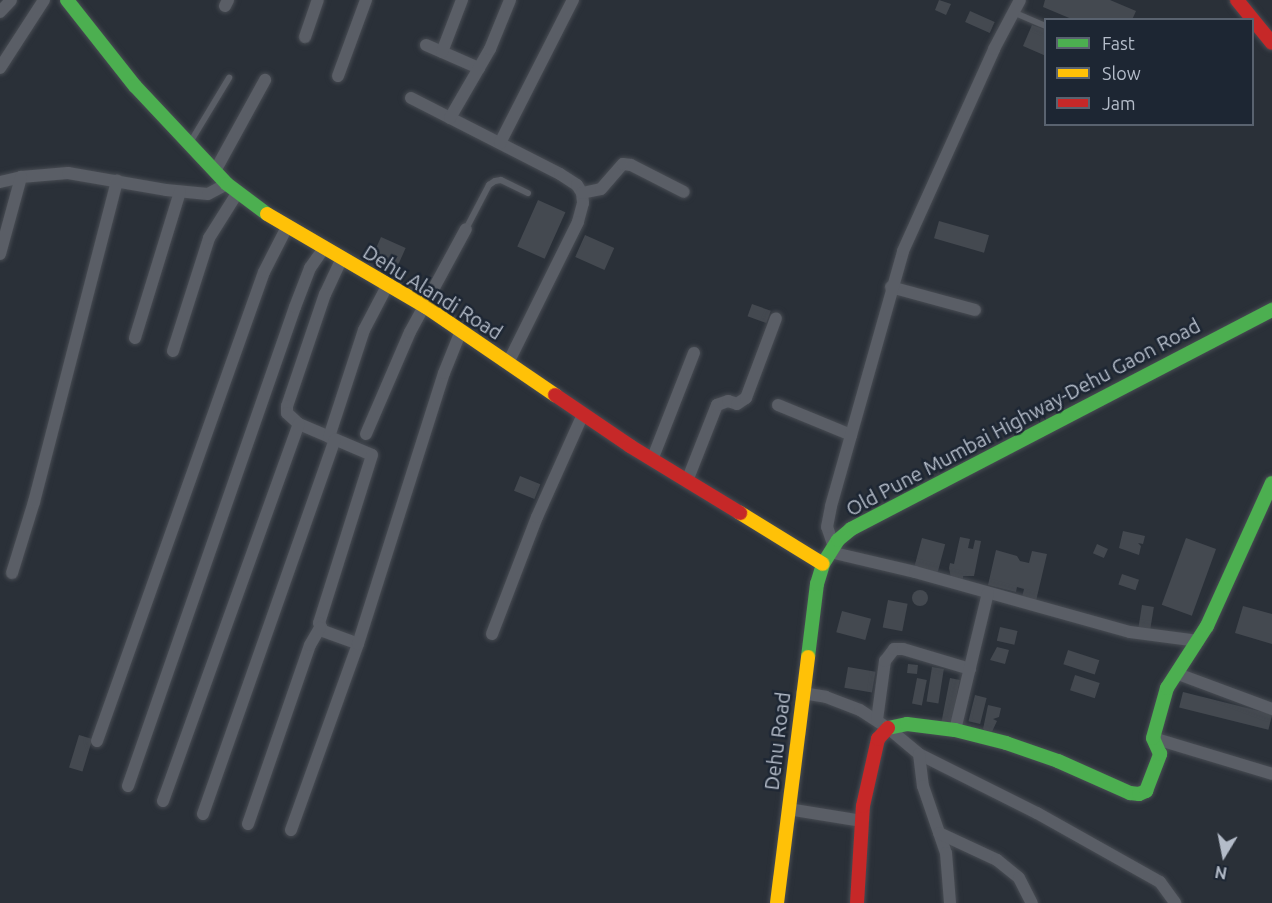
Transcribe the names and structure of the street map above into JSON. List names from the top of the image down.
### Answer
{
  "streets": {
    "main road": ["Dehu Alandi Road", "Old Pune Mumbai Highway-Dehu Gaon Road", "Dehu Road"]
  },
  "crossings": [
    ["Dehu Alandi Road", "Old Pune Mumbai Highway-Dehu Gaon Road"],
    ["Old Pune Mumbai Highway-Dehu Gaon Road", "Dehu Road"]
  ],
  "legend": ["Fast", "Slow", "Jam"],
  "north": "bottom"
}
